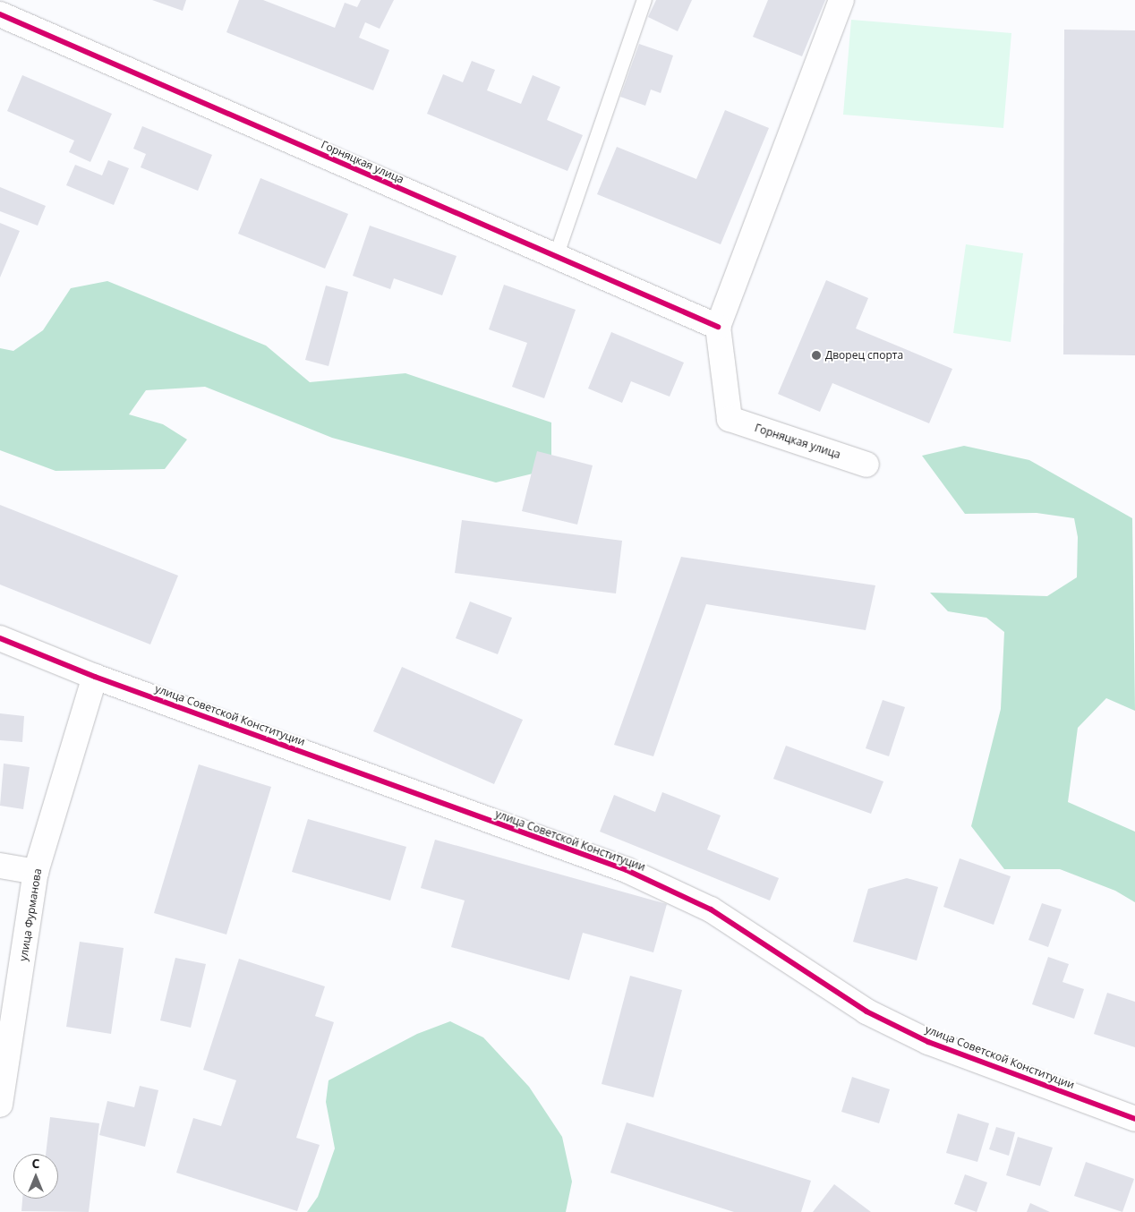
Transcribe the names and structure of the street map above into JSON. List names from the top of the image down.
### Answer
{
  "streets": {
    "street": ["Горняцкая улица", "улица Советской Конституции", "улица Фурманова"]
  },
  "crossings": [
    ["улица Советской Конституции", "улица Фурманова"]
  ],
  "places": ["Дворец спорта"],
  "north": "top"
}
